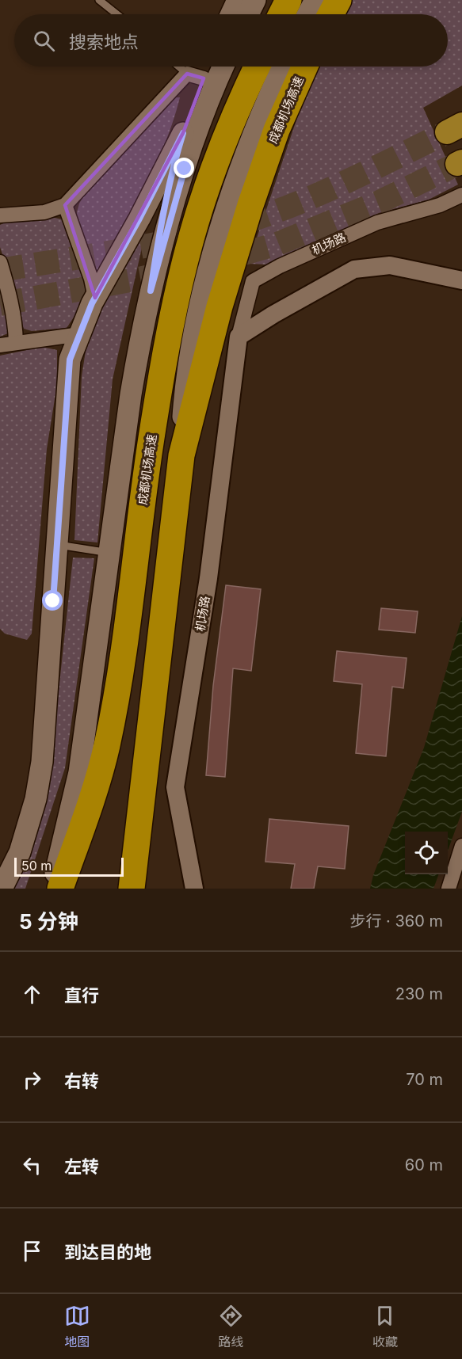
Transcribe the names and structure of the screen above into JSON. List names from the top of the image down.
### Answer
{
  "streets": {
    "highway": ["成都机场高速"],
    "street": ["机场路"]
  },
  "scale_bar": "50 m",
  "page": {
    "search": "搜索地点",
    "scale": "50 m",
    "heading": ["5 分钟", "步行 · 360 m"],
    "list": [
      ["直行", "230 m"],
      ["右转", "70 m"],
      ["左转", "60 m"],
      "到达目的地"
    ],
    "nav": ["地图", "路线", "收藏"]
  }
}
